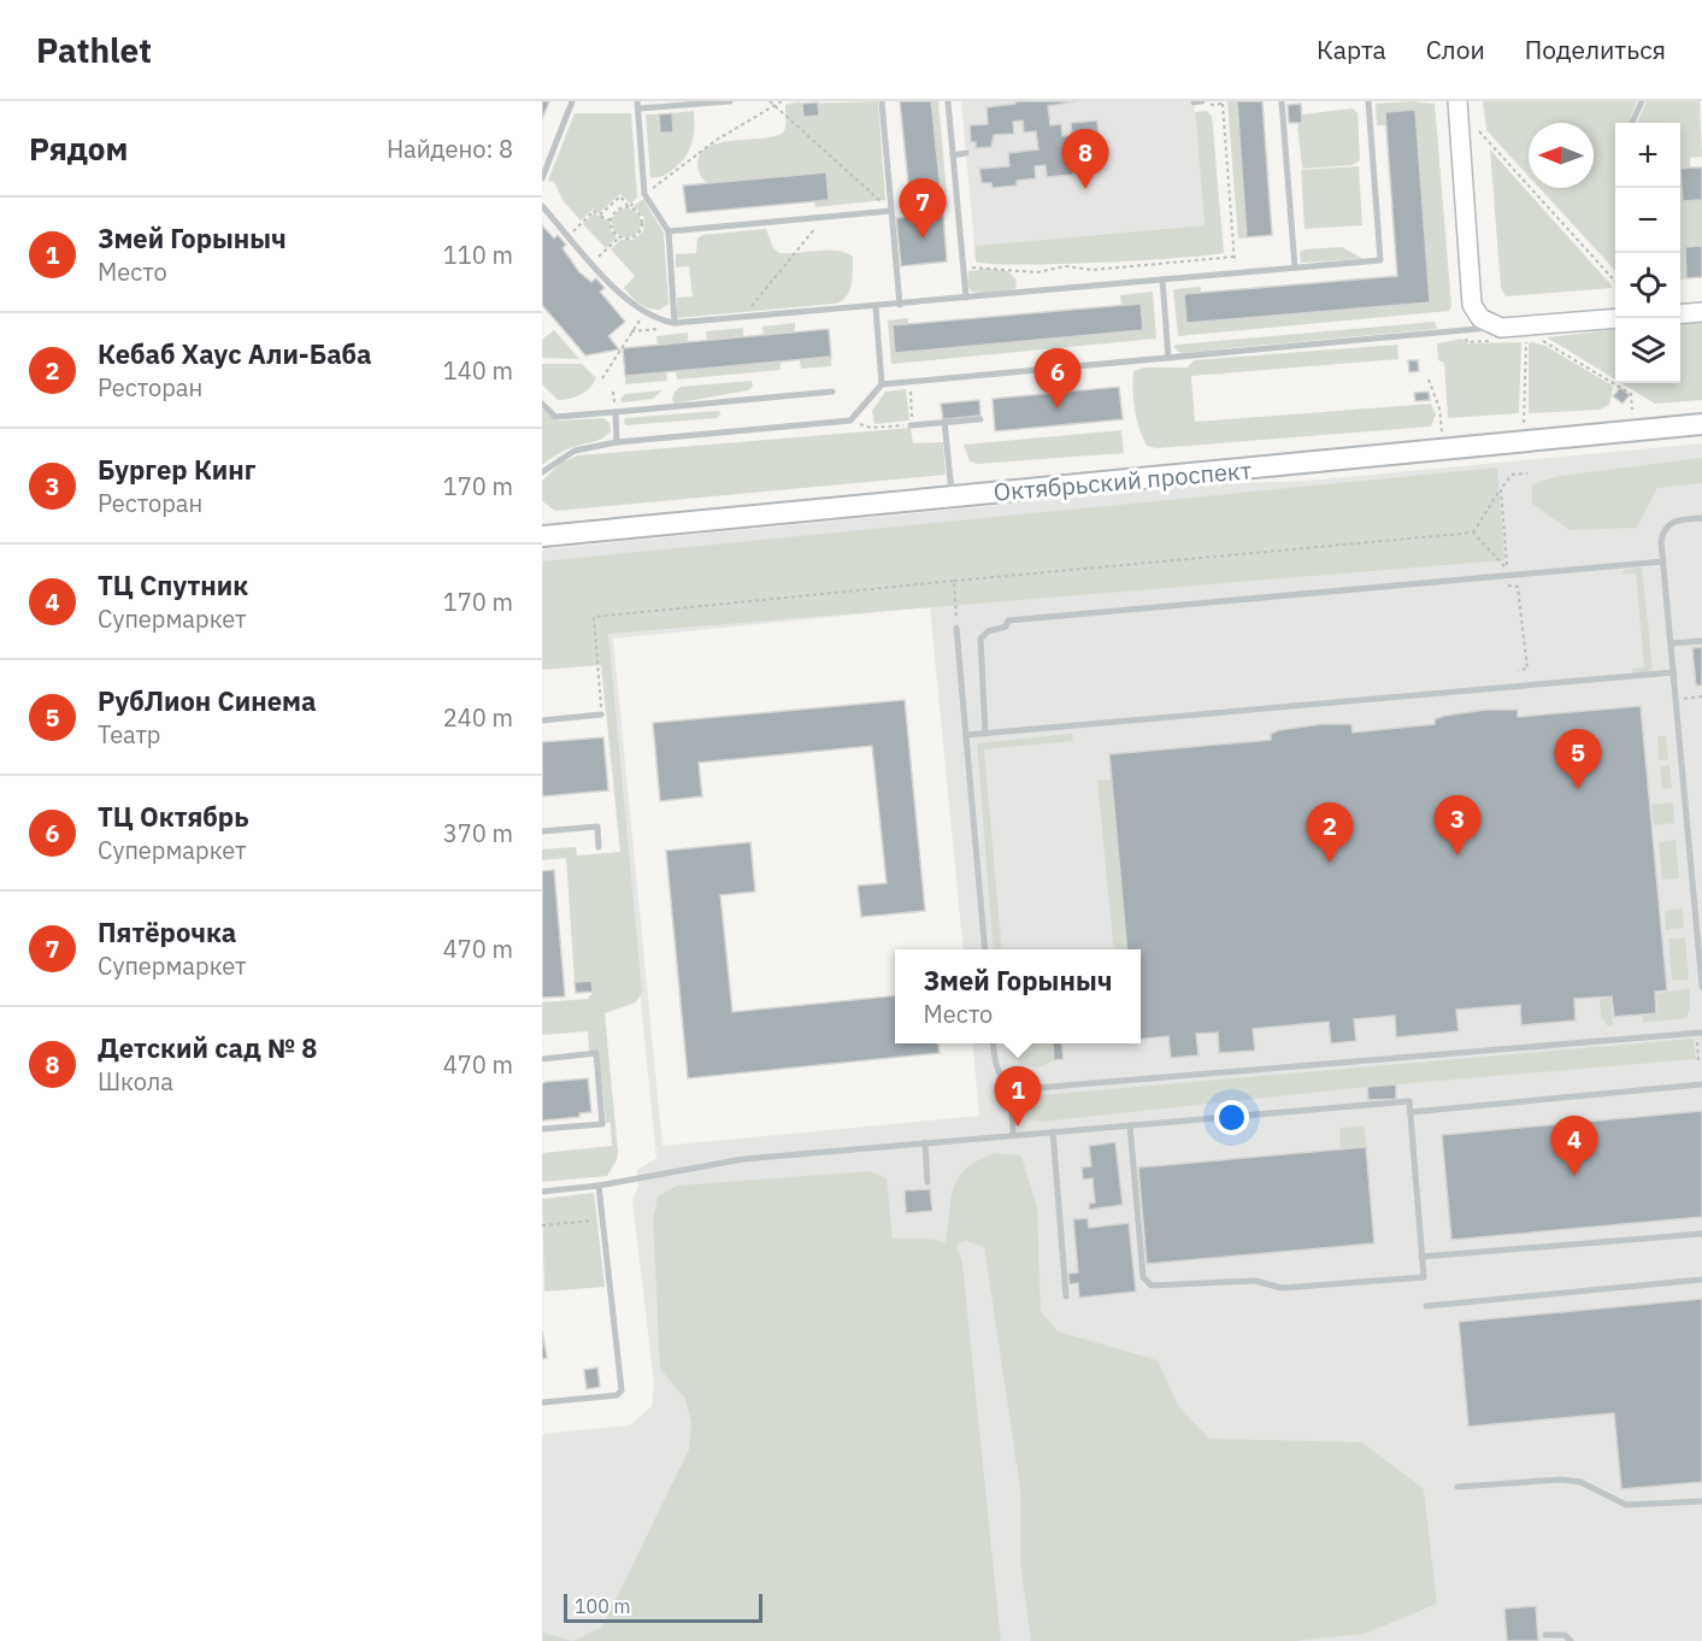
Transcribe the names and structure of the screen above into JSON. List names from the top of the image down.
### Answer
{
  "streets": {
    "main road": ["Октябрьский проспект"]
  },
  "scale_bar": "100 m",
  "north": "left",
  "page": {
    "header": "Pathlet",
    "nav": ["Карта", "Слои", "Поделиться"],
    "heading": ["Рядом", "Найдено: 8"],
    "map_buttons": ["+", "−"],
    "pins": [
      "8",
      "7",
      "6",
      "5",
      "3",
      "2",
      "1",
      "4"
    ],
    "list": [
      {
        "mark": "1",
        "name": "Змей Горыныч",
        "note": "Место",
        "value": "110 m"
      },
      {
        "mark": "2",
        "name": "Кебаб Хаус Али-Баба",
        "note": "Ресторан",
        "value": "140 m"
      },
      {
        "mark": "3",
        "name": "Бургер Кинг",
        "note": "Ресторан",
        "value": "170 m"
      },
      {
        "mark": "4",
        "name": "ТЦ Спутник",
        "note": "Супермаркет",
        "value": "170 m"
      },
      {
        "mark": "5",
        "name": "РубЛион Синема",
        "note": "Театр",
        "value": "240 m"
      },
      {
        "mark": "6",
        "name": "ТЦ Октябрь",
        "note": "Супермаркет",
        "value": "370 m"
      },
      {
        "mark": "7",
        "name": "Пятёрочка",
        "note": "Супермаркет",
        "value": "470 m"
      },
      {
        "mark": "8",
        "name": "Детский сад № 8",
        "note": "Школа",
        "value": "470 m"
      }
    ],
    "popup": ["Змей Горыныч", "Место"],
    "scale": "100 m"
  }
}
